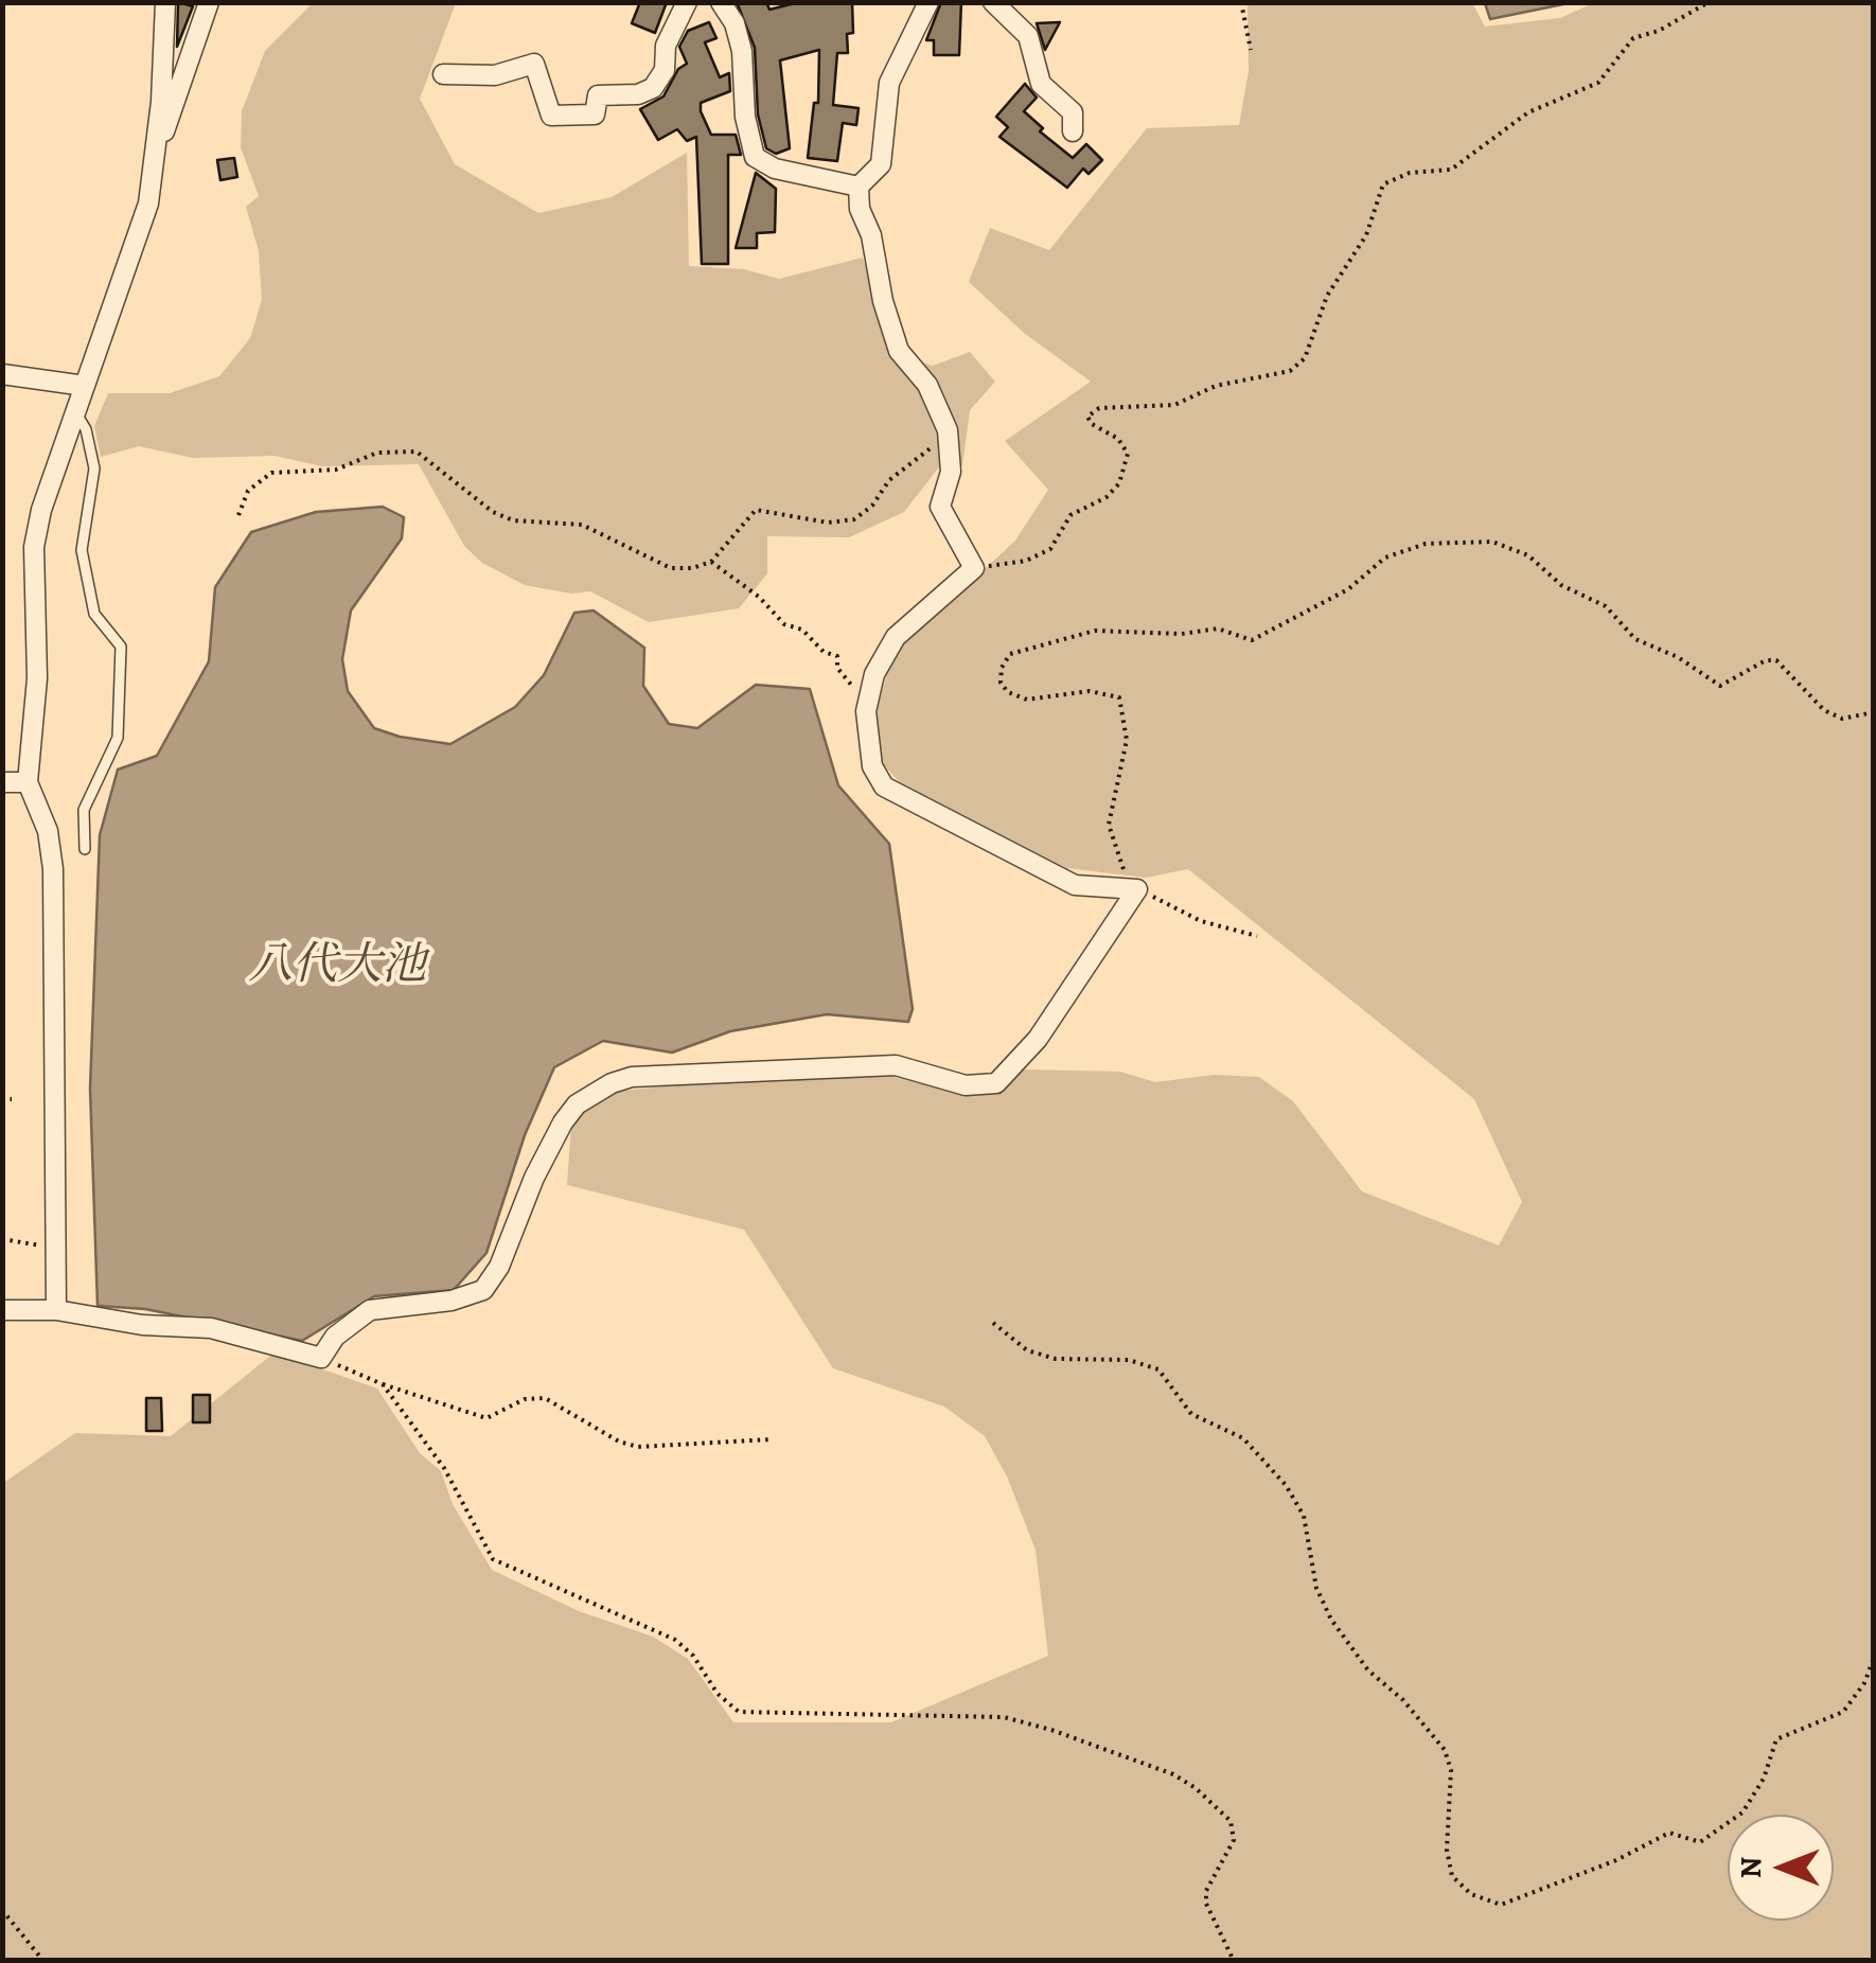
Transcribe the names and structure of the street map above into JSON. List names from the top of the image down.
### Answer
{
  "water": ["八代大池"],
  "north": "left"
}
